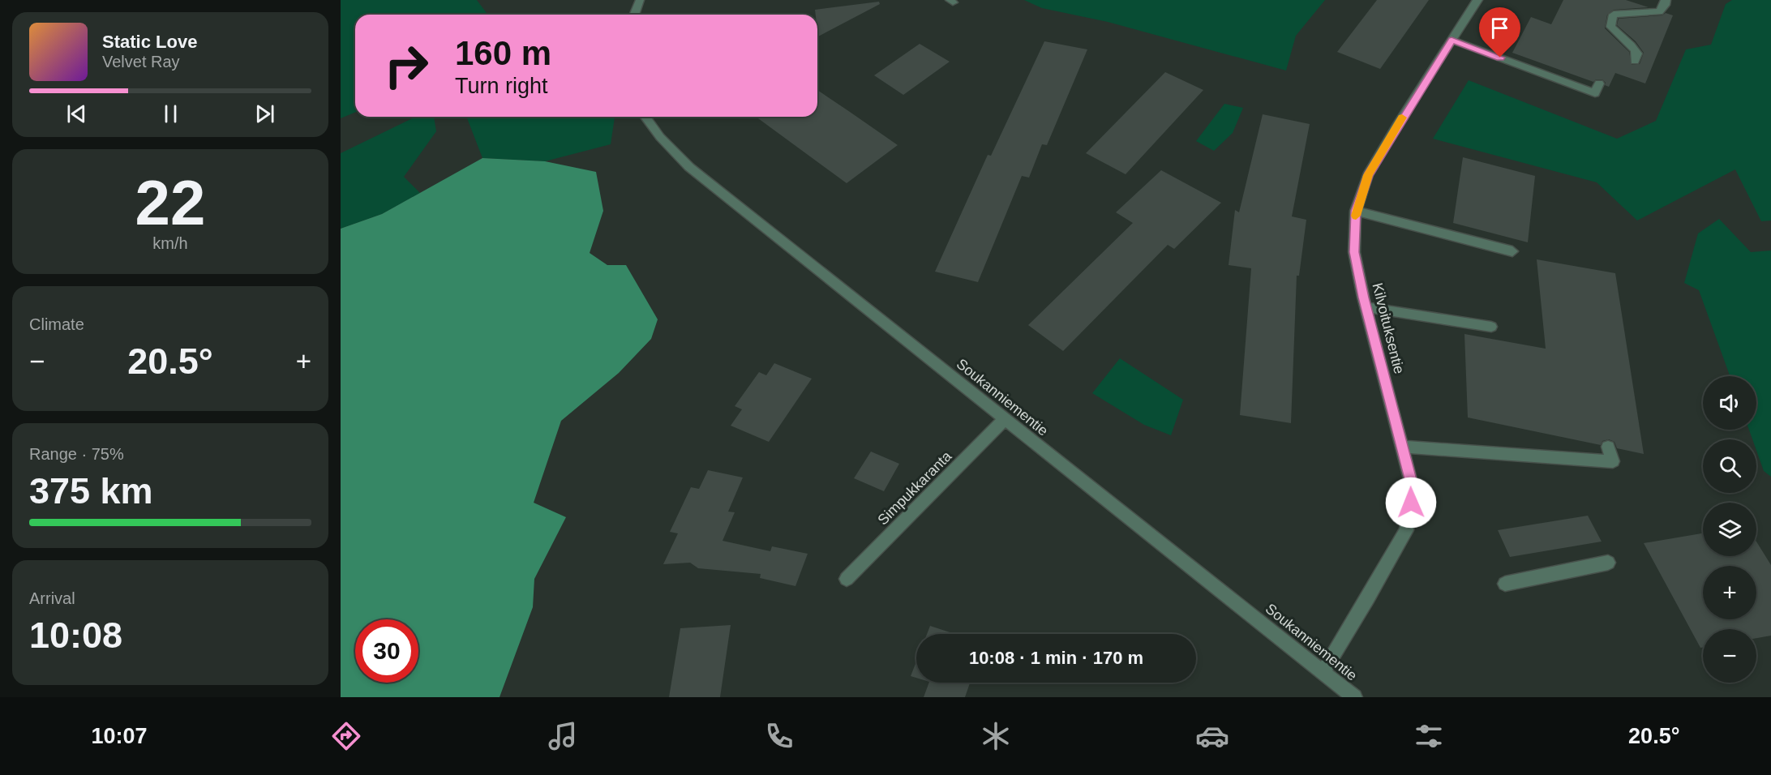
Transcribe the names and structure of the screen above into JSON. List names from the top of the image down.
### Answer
{
  "streets": {
    "street": ["Kilvoituksentie", "Soukanniementie", "Simpukkaranta"]
  },
  "crossings": [
    ["Kilvoituksentie", "Soukanniementie"],
    ["Soukanniementie", "Simpukkaranta"]
  ],
  "page": {
    "turn": ["160 m", "Turn right"],
    "song": ["Static Love", "Velvet Ray"],
    "tile": [
      ["22", "km/h"],
      "Climate",
      ["Range · 75%", "375 km"],
      ["Arrival", "10:08"]
    ],
    "heat": ["−", "20.5°", "+"],
    "map_buttons": ["+", "−"],
    "limit": "30",
    "trip": "10:08 · 1 min · 170 m",
    "tabs": ["10:07", "20.5°"]
  }
}
